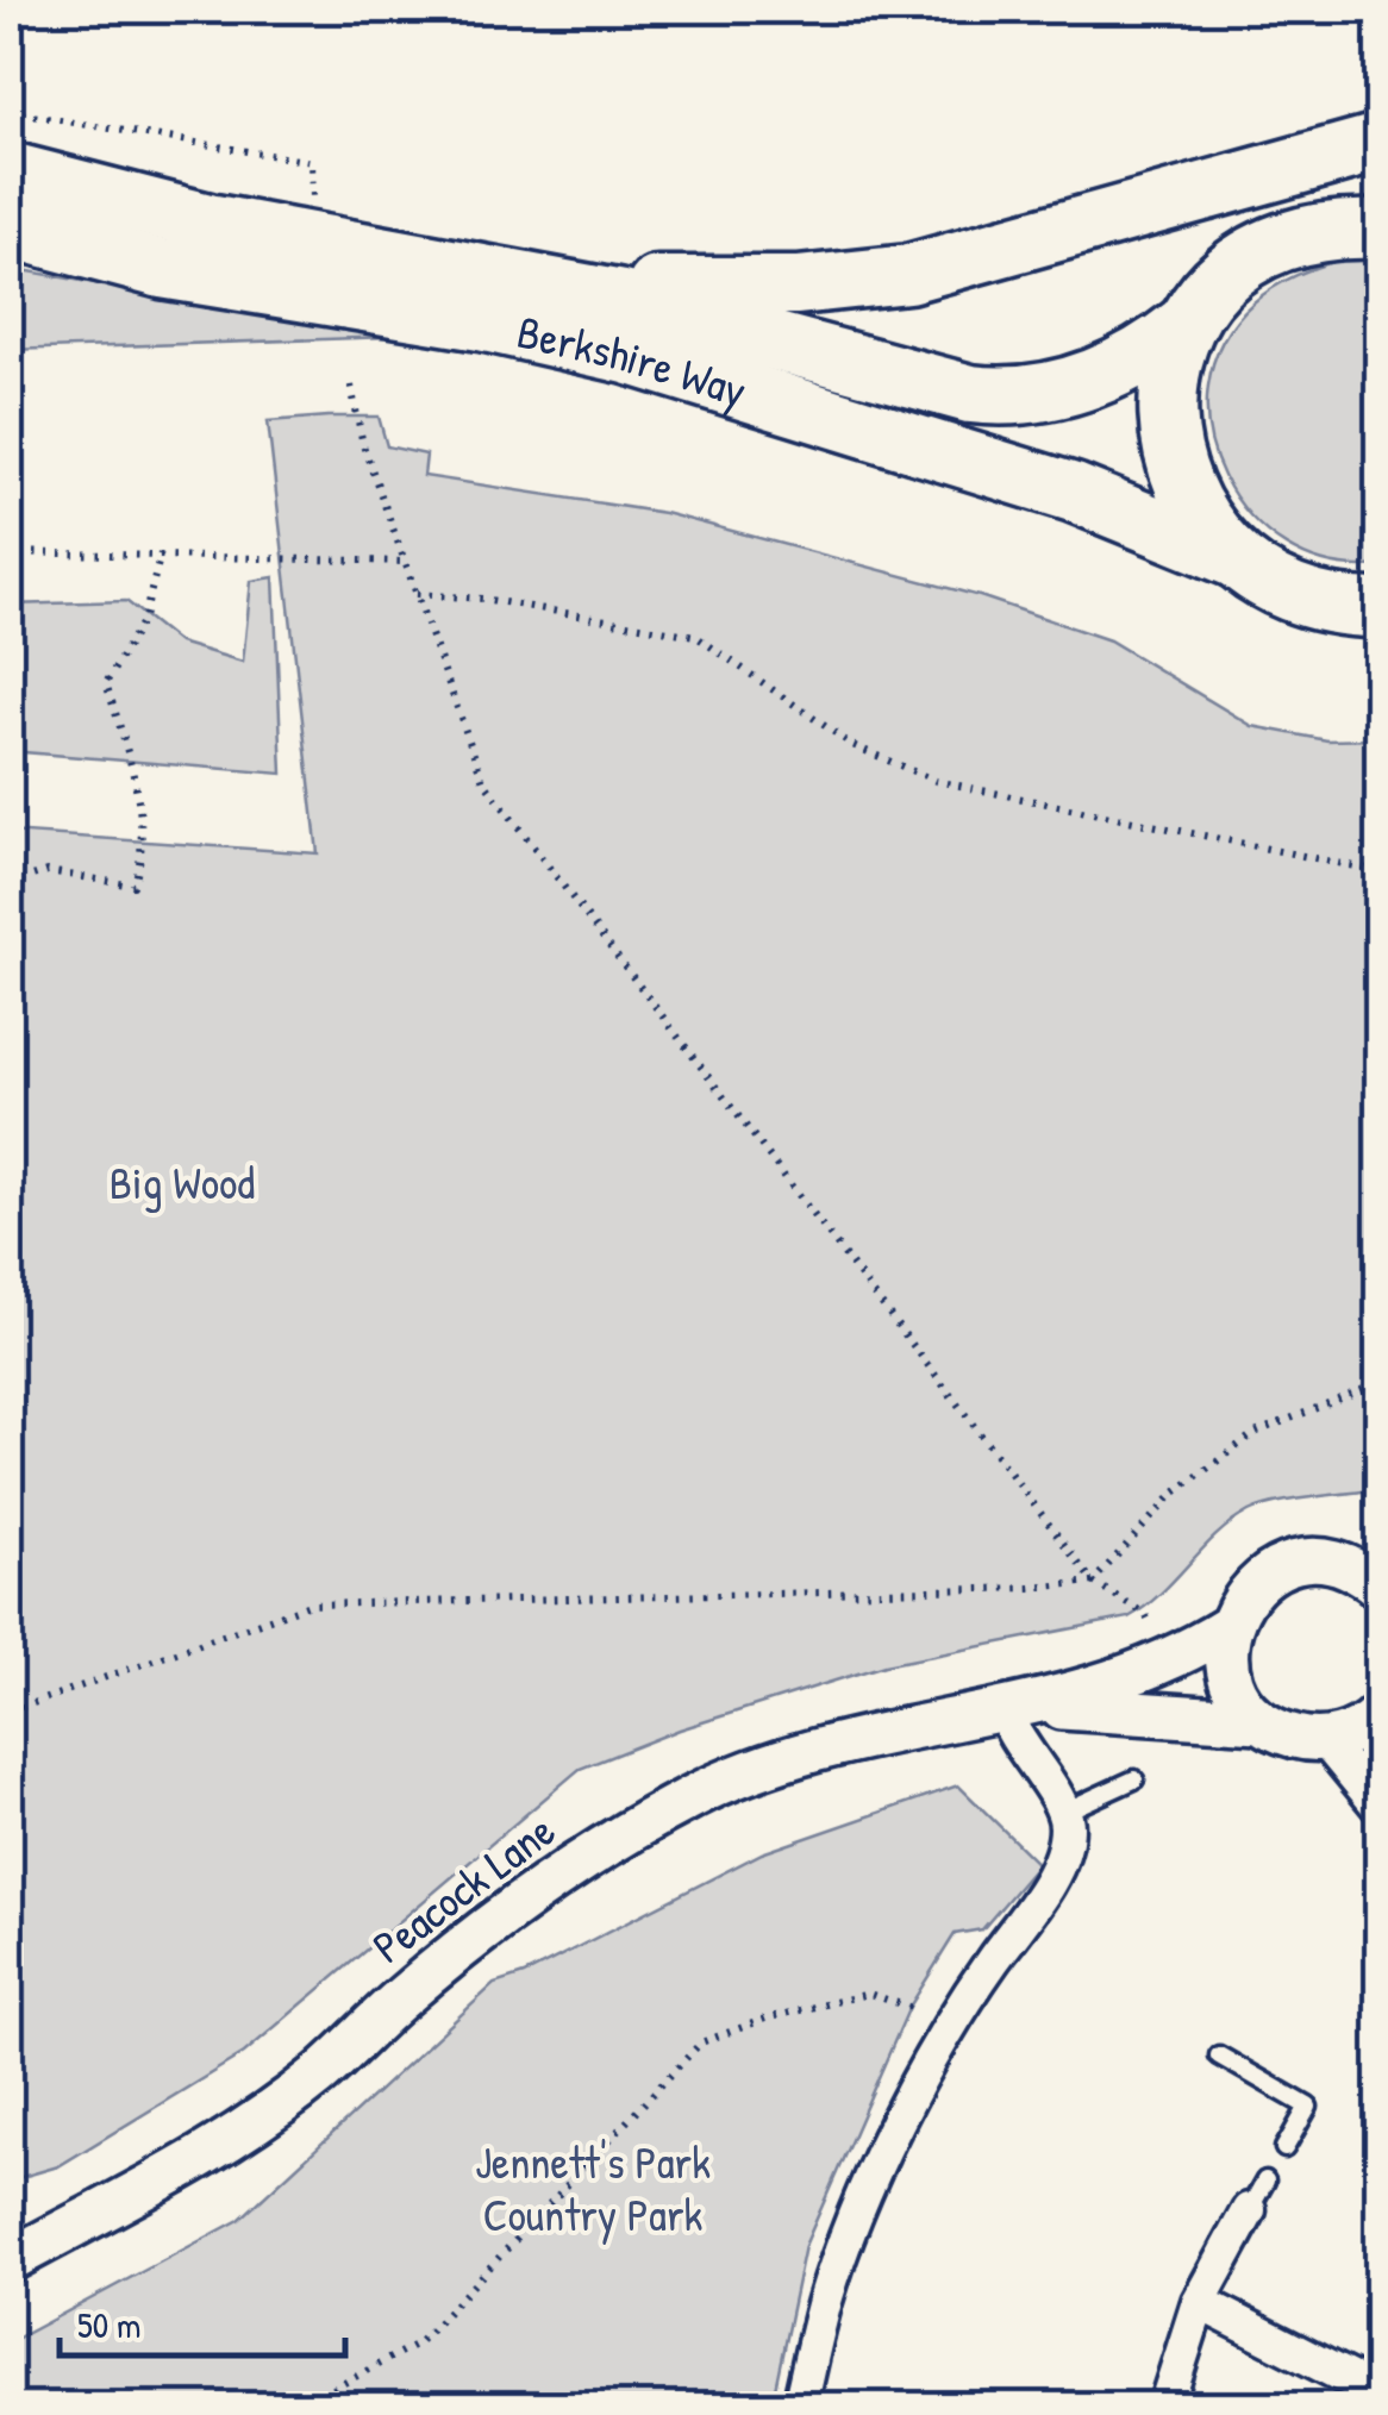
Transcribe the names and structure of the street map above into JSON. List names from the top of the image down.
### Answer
{
  "streets": {
    "highway": ["Berkshire Way"],
    "street": ["Peacock Lane"]
  },
  "parks": ["Big Wood", "Jennett's Park Country Park"],
  "scale_bar": "50 m"
}
